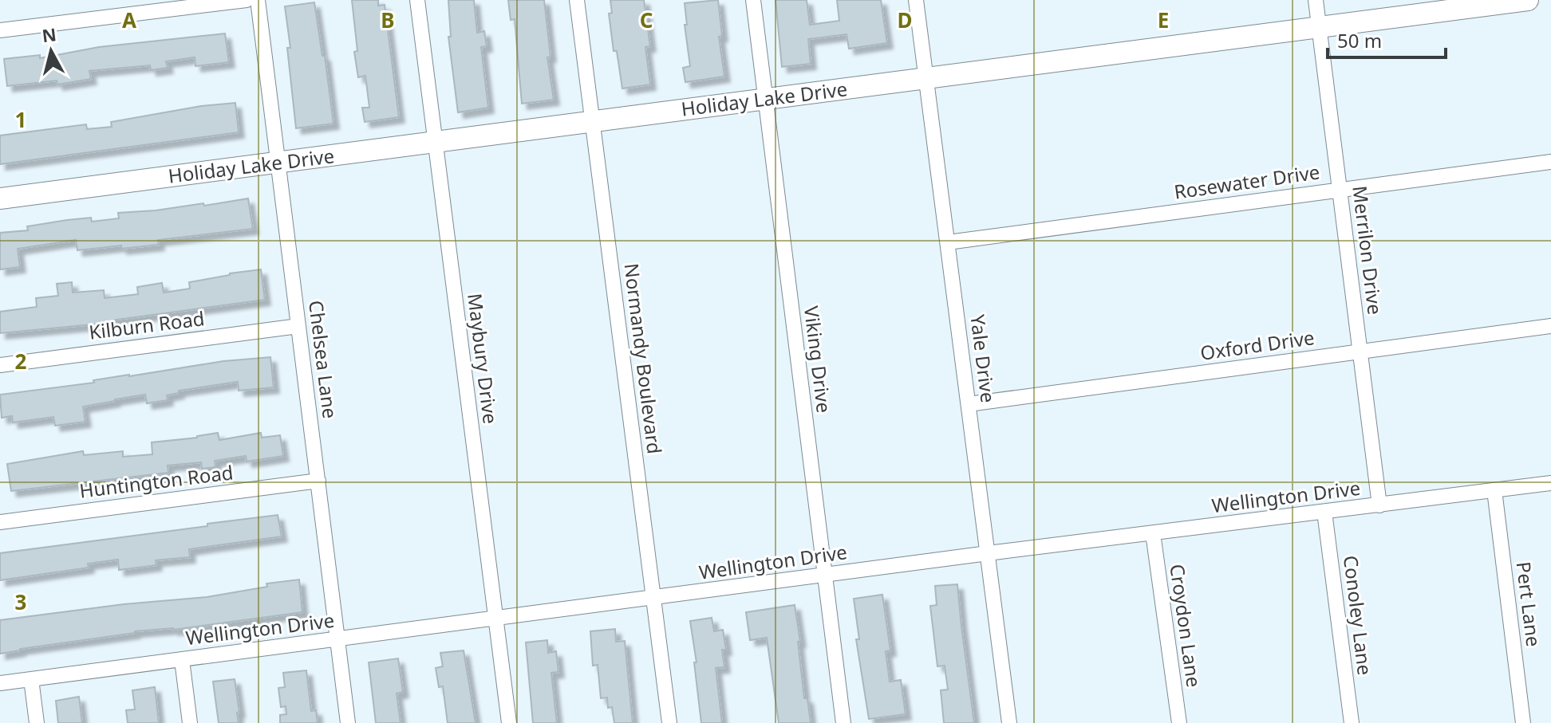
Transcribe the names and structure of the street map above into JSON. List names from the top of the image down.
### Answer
{
  "streets": {
    "street": [
      "Holiday Lake Drive",
      "Rosewater Drive",
      "Merrilon Drive",
      "Kilburn Road",
      "Oxford Drive",
      "Maybury Drive",
      "Normandy Boulevard",
      "Yale Drive",
      "Chelsea Lane",
      "Viking Drive",
      "Huntington Road",
      "Wellington Drive",
      "Pert Lane",
      "Conoley Lane",
      "Croydon Lane"
    ]
  },
  "crossings": [
    ["Holiday Lake Drive", "Merrilon Drive"],
    ["Holiday Lake Drive", "Maybury Drive"],
    ["Holiday Lake Drive", "Normandy Boulevard"],
    ["Holiday Lake Drive", "Yale Drive"],
    ["Holiday Lake Drive", "Chelsea Lane"],
    ["Holiday Lake Drive", "Viking Drive"],
    ["Rosewater Drive", "Merrilon Drive"],
    ["Rosewater Drive", "Yale Drive"],
    ["Merrilon Drive", "Oxford Drive"],
    ["Merrilon Drive", "Wellington Drive"],
    ["Kilburn Road", "Chelsea Lane"],
    ["Oxford Drive", "Yale Drive"],
    ["Maybury Drive", "Wellington Drive"],
    ["Normandy Boulevard", "Wellington Drive"],
    ["Yale Drive", "Wellington Drive"],
    ["Chelsea Lane", "Huntington Road"],
    ["Chelsea Lane", "Wellington Drive"],
    ["Viking Drive", "Wellington Drive"],
    ["Wellington Drive", "Pert Lane"],
    ["Wellington Drive", "Conoley Lane"],
    ["Wellington Drive", "Croydon Lane"]
  ],
  "scale_bar": "50 m",
  "north": "top",
  "grid": {
    "columns": [
      "A",
      "B",
      "C",
      "D",
      "E"
    ],
    "rows": ["1", "2", "3"]
  }
}
